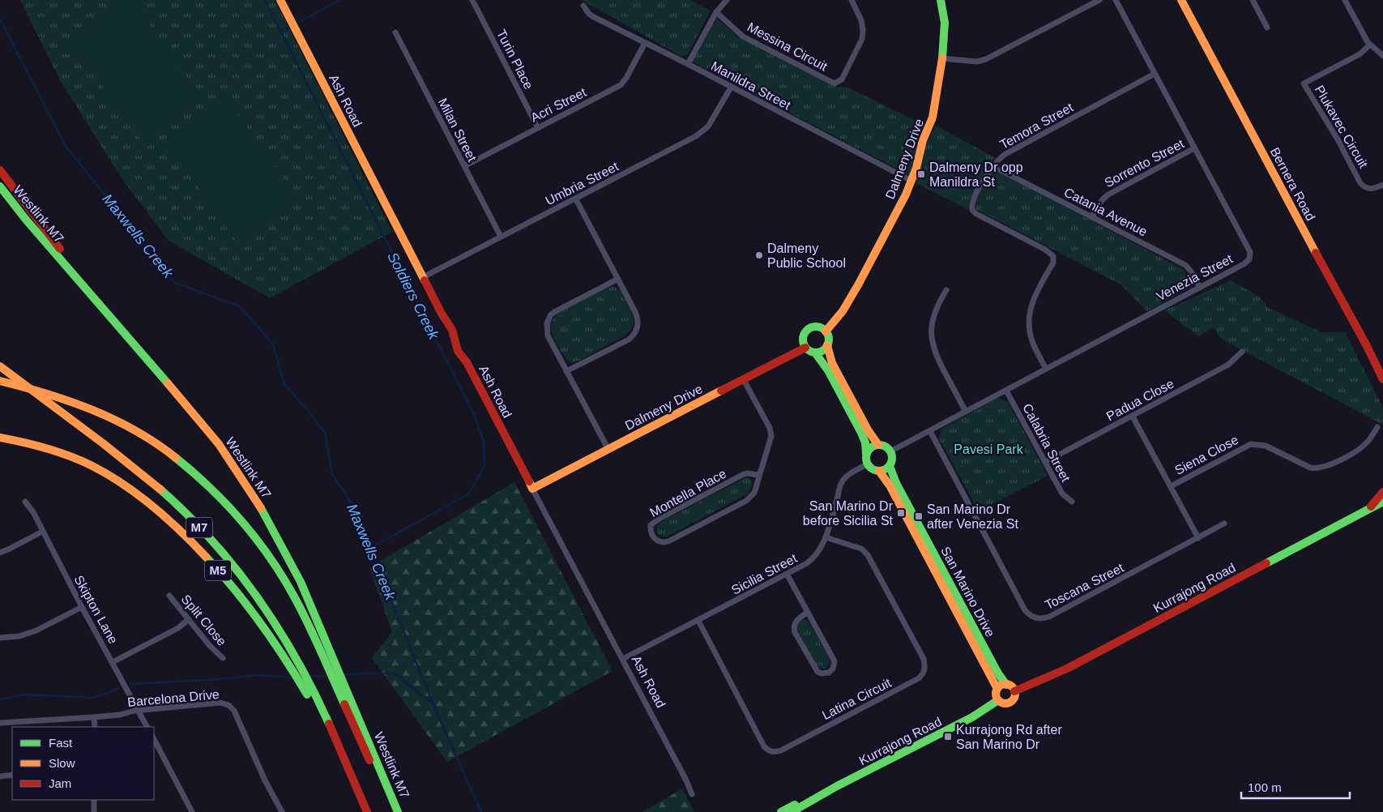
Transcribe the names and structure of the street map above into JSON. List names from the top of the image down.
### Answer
{
  "streets": {
    "main road": [
      "Ash Road",
      "Dalmeny Drive",
      "Bernera Road",
      "Westlink M7",
      "M7",
      "M5",
      "Kurrajong Road",
      "San Marino Drive"
    ],
    "street": [
      "Messina Circuit",
      "Turin Place",
      "Manildra Street",
      "Acri Street",
      "Temora Street",
      "Plukavec Circuit",
      "Milan Street",
      "Sorrento Street",
      "Umbria Street",
      "Catania Avenue",
      "Venezia Street",
      "Padua Close",
      "Calabria Street",
      "Siena Close",
      "Montella Place",
      "Sicilia Street",
      "Toscana Street",
      "Skipton Lane",
      "Split Close",
      "Barcelona Drive",
      "Latina Circuit"
    ]
  },
  "crossings": [
    ["Turin Place", "Acri Street"],
    ["Manildra Street", "Acri Street"],
    ["Manildra Street", "Dalmeny Drive"],
    ["Manildra Street", "Umbria Street"],
    ["Ash Road", "Dalmeny Drive"],
    ["Ash Road", "Umbria Street"],
    ["Ash Road", "Sicilia Street"],
    ["Acri Street", "Milan Street"],
    ["Temora Street", "Catania Avenue"],
    ["Temora Street", "Venezia Street"],
    ["Milan Street", "Umbria Street"],
    ["Dalmeny Drive", "Montella Place"],
    ["Sorrento Street", "Catania Avenue"],
    ["Sorrento Street", "Venezia Street"],
    ["Catania Avenue", "Venezia Street"],
    ["Venezia Street", "Calabria Street"],
    ["Venezia Street", "Sicilia Street"],
    ["Venezia Street", "Toscana Street"],
    ["Venezia Street", "San Marino Drive"],
    ["Padua Close", "Calabria Street"],
    ["M7", "M5"],
    ["Sicilia Street", "San Marino Drive"],
    ["Sicilia Street", "Latina Circuit"],
    ["Kurrajong Road", "San Marino Drive"],
    ["Skipton Lane", "Barcelona Drive"]
  ],
  "water": ["Maxwells Creek", "Soldiers Creek"],
  "parks": ["Pavesi Park"],
  "places": {
    "transit": [
      "Dalmeny Dr opp Manildra St",
      "San Marino Dr before Sicilia St",
      "San Marino Dr after Venezia St",
      "Kurrajong Rd after San Marino Dr"
    ],
    "other": ["Dalmeny Public School"]
  },
  "legend": ["Fast", "Slow", "Jam"],
  "scale_bar": "100 m"
}
